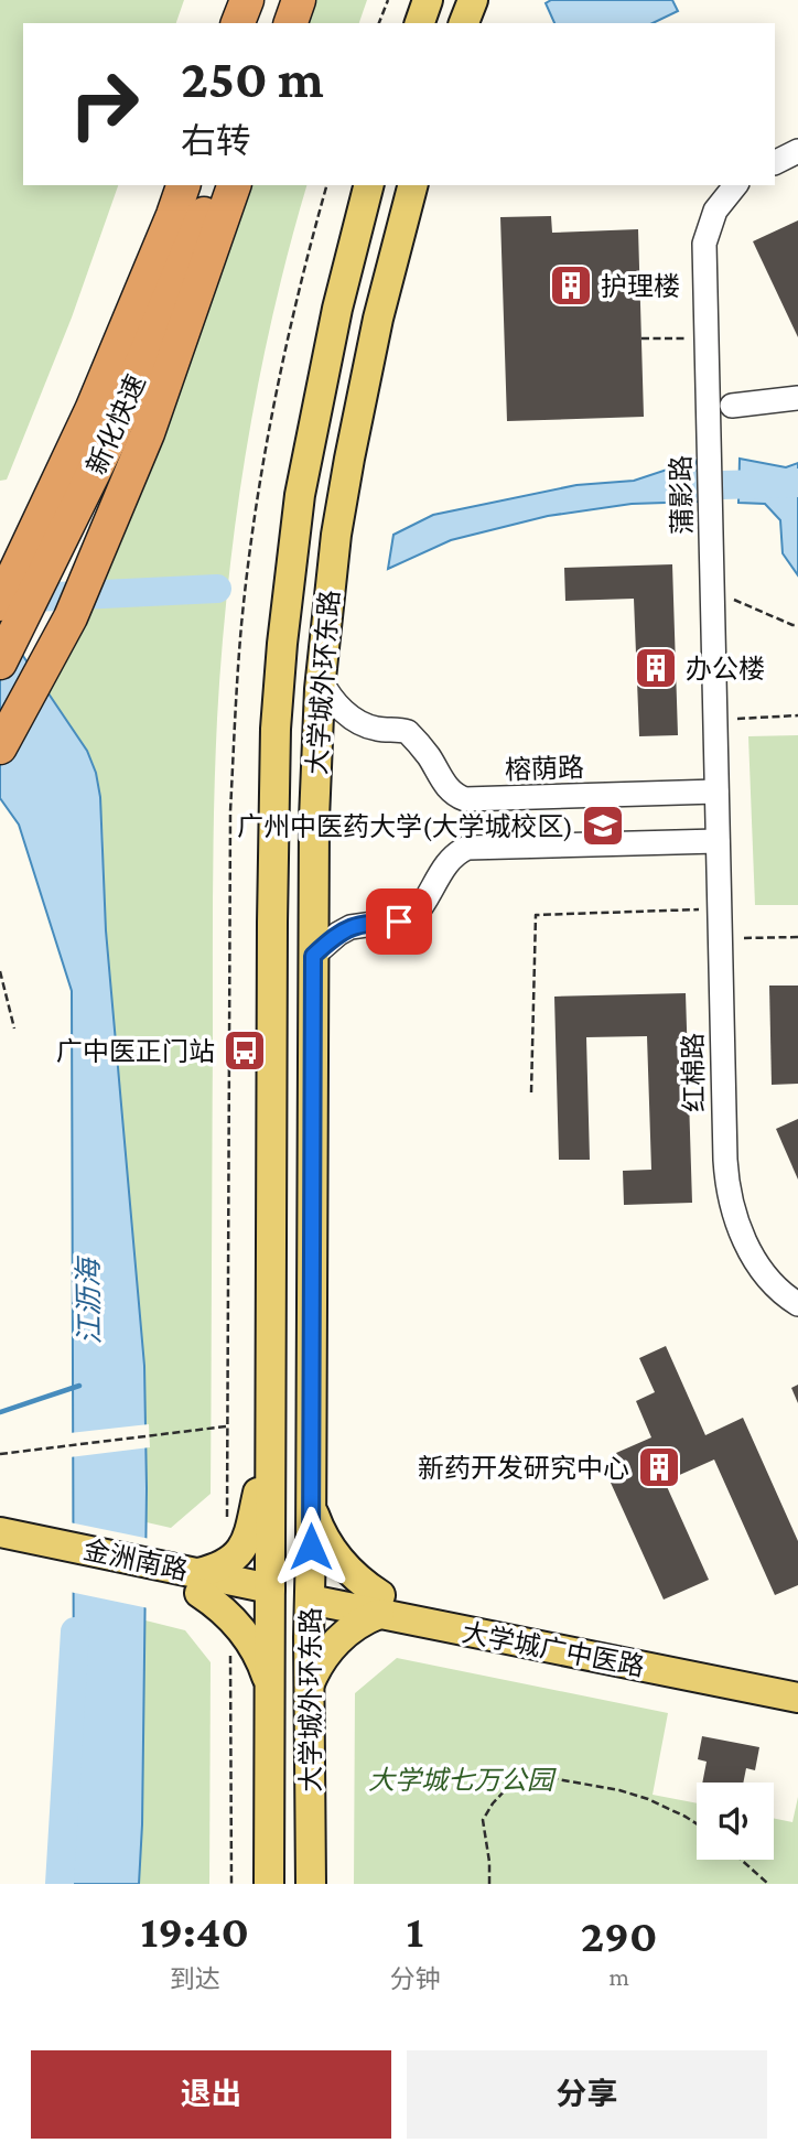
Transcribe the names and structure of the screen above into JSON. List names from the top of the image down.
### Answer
{
  "streets": {
    "highway": ["新化快速"],
    "main road": ["大学城外环东路", "金洲南路", "大学城广中医路"],
    "lane": ["蒲影路", "榕荫路", "红棉路"]
  },
  "crossings": [
    ["蒲影路", "榕荫路"],
    ["蒲影路", "红棉路"],
    ["大学城外环东路", "榕荫路"],
    ["大学城外环东路", "金洲南路"],
    ["大学城外环东路", "大学城广中医路"]
  ],
  "water": ["江沥海"],
  "parks": ["大学城七万公园"],
  "places": {
    "building": ["护理楼", "办公楼", "新药开发研究中心"],
    "school or university": ["广州中医药大学(大学城校区)"],
    "bus stop": ["广中医正门站"]
  },
  "page": {
    "turn": ["250 m", "右转"],
    "eta": [
      "19:40",
      "到达",
      "1",
      "分钟",
      "290",
      "m"
    ],
    "buttons": ["退出", "分享"]
  }
}
